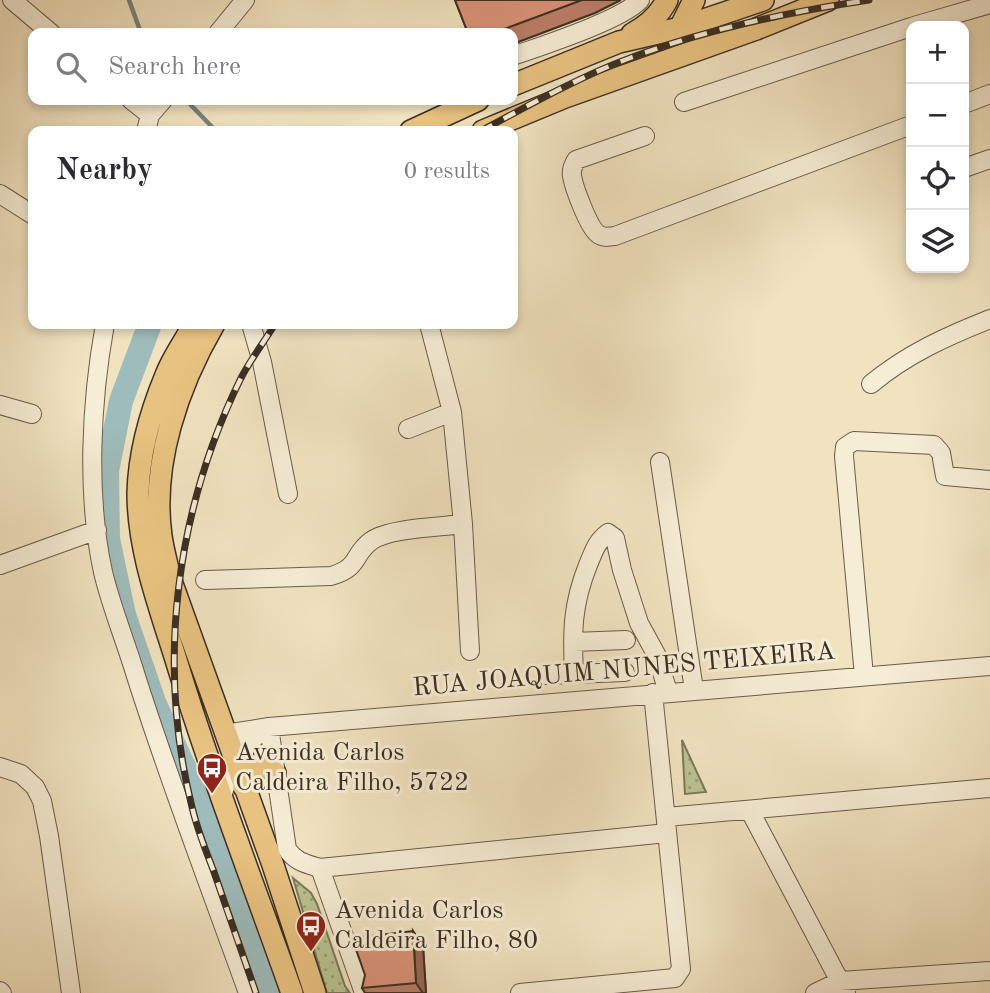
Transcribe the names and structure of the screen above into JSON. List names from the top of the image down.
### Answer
{
  "streets": {
    "street": ["RUA JOAQUIM NUNES TEIXEIRA"]
  },
  "places": {
    "bus stop": ["Avenida Carlos Caldeira Filho, 5722", "Avenida Carlos Caldeira Filho, 80"]
  },
  "page": {
    "map_buttons": ["+", "−"],
    "search": "Search here",
    "heading": ["Nearby", "0 results"]
  }
}
